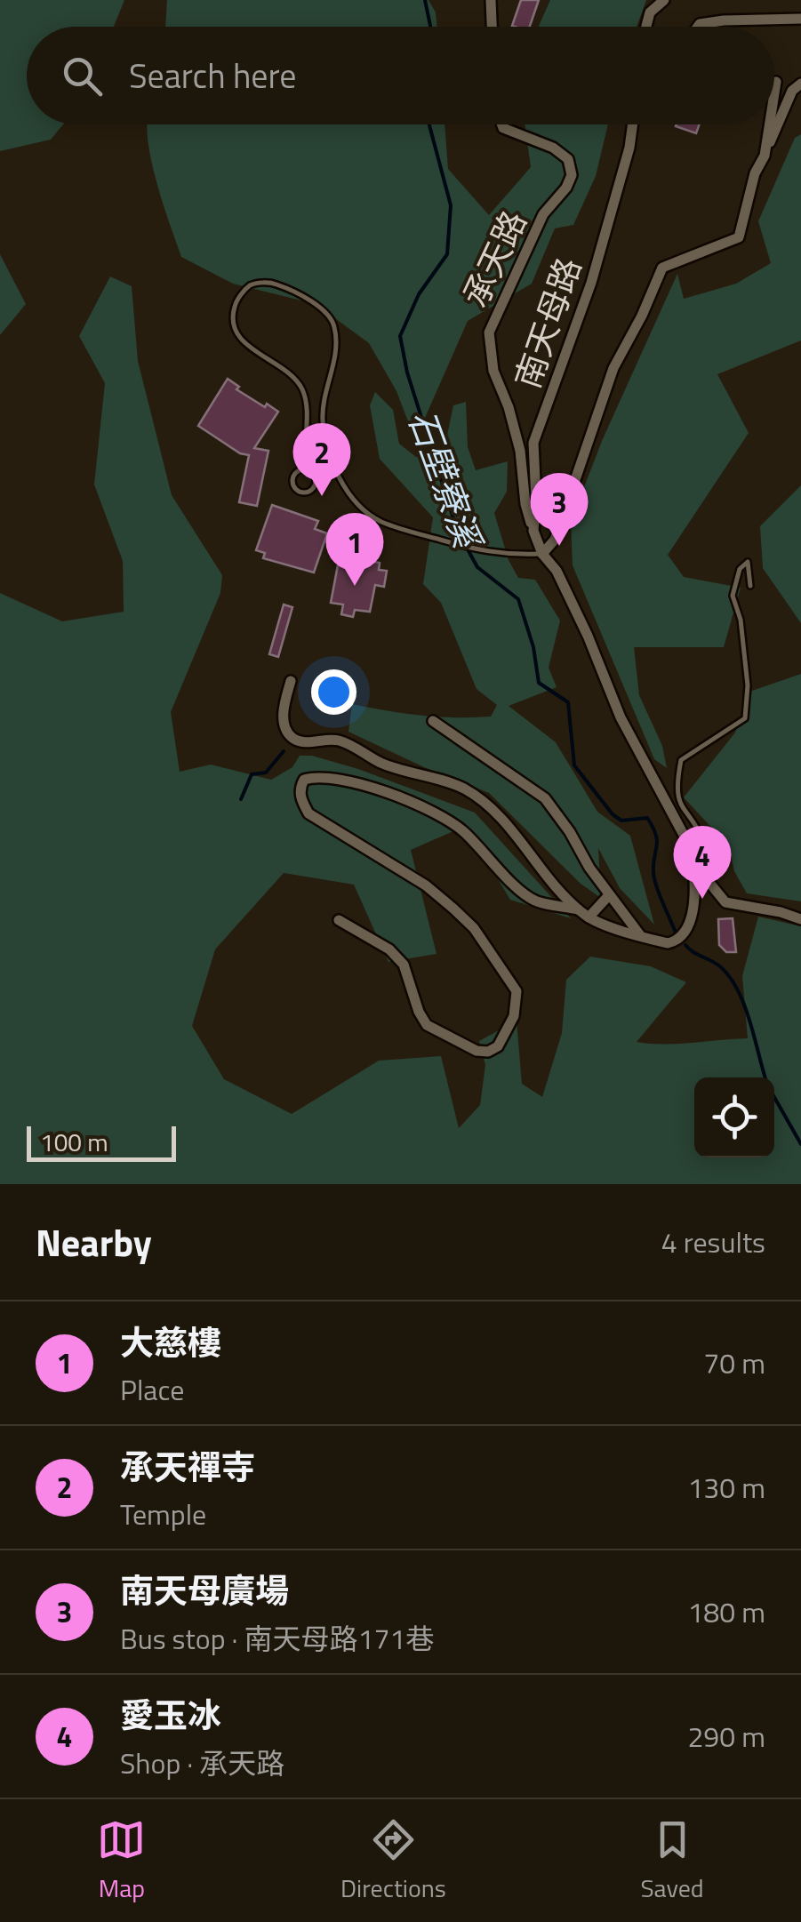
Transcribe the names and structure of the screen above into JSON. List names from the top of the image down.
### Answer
{
  "streets": {
    "street": ["承天路", "南天母路"]
  },
  "crossings": [
    ["承天路", "南天母路"]
  ],
  "water": ["石壁寮溪"],
  "scale_bar": "100 m",
  "page": {
    "search": "Search here",
    "pins": [
      "2",
      "3",
      "1",
      "4"
    ],
    "scale": "100 m",
    "heading": ["Nearby", "4 results"],
    "list": [
      {
        "mark": "1",
        "name": "大慈樓",
        "note": "Place",
        "value": "70 m"
      },
      {
        "mark": "2",
        "name": "承天禪寺",
        "note": "Temple",
        "value": "130 m"
      },
      {
        "mark": "3",
        "name": "南天母廣場",
        "note": "Bus stop · 南天母路171巷",
        "value": "180 m"
      },
      {
        "mark": "4",
        "name": "愛玉冰",
        "note": "Shop · 承天路",
        "value": "290 m"
      }
    ],
    "nav": ["Map", "Directions", "Saved"]
  }
}
